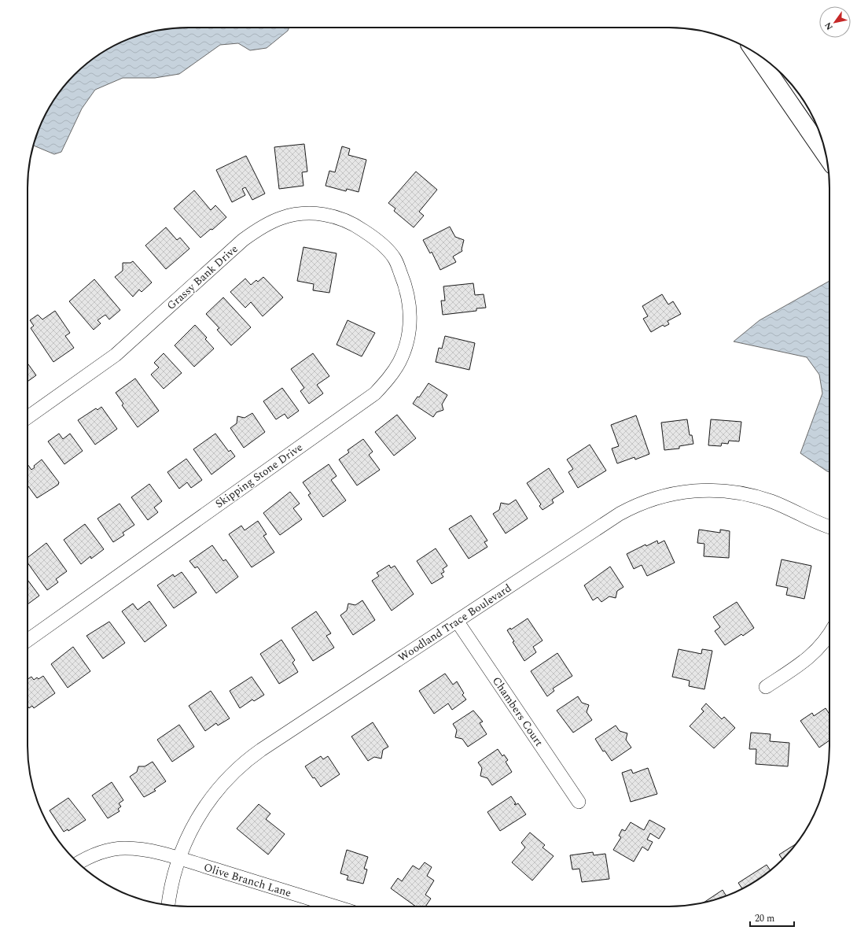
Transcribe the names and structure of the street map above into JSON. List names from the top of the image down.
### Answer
{
  "streets": {
    "street": [
      "Grassy Bank Drive",
      "Skipping Stone Drive",
      "Woodland Trace Boulevard",
      "Chambers Court",
      "Olive Branch Lane"
    ]
  },
  "crossings": [
    ["Grassy Bank Drive", "Skipping Stone Drive"],
    ["Woodland Trace Boulevard", "Chambers Court"],
    ["Woodland Trace Boulevard", "Olive Branch Lane"]
  ],
  "scale_bar": "20 m",
  "north": "bottom left"
}
